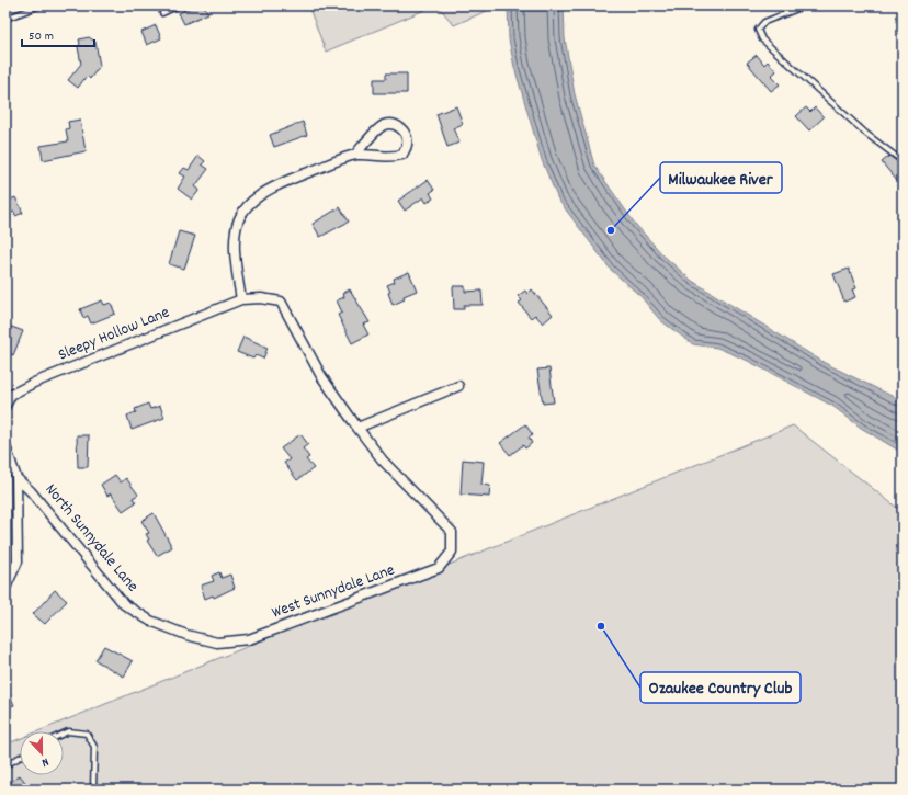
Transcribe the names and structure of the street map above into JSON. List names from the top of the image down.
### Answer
{
  "streets": {
    "street": ["Sleepy Hollow Lane", "North Sunnydale Lane", "West Sunnydale Lane"]
  },
  "crossings": [
    ["Sleepy Hollow Lane", "West Sunnydale Lane"],
    ["North Sunnydale Lane", "West Sunnydale Lane"]
  ],
  "places": ["Milwaukee River", "Ozaukee Country Club"],
  "scale_bar": "50 m",
  "north": "bottom"
}
